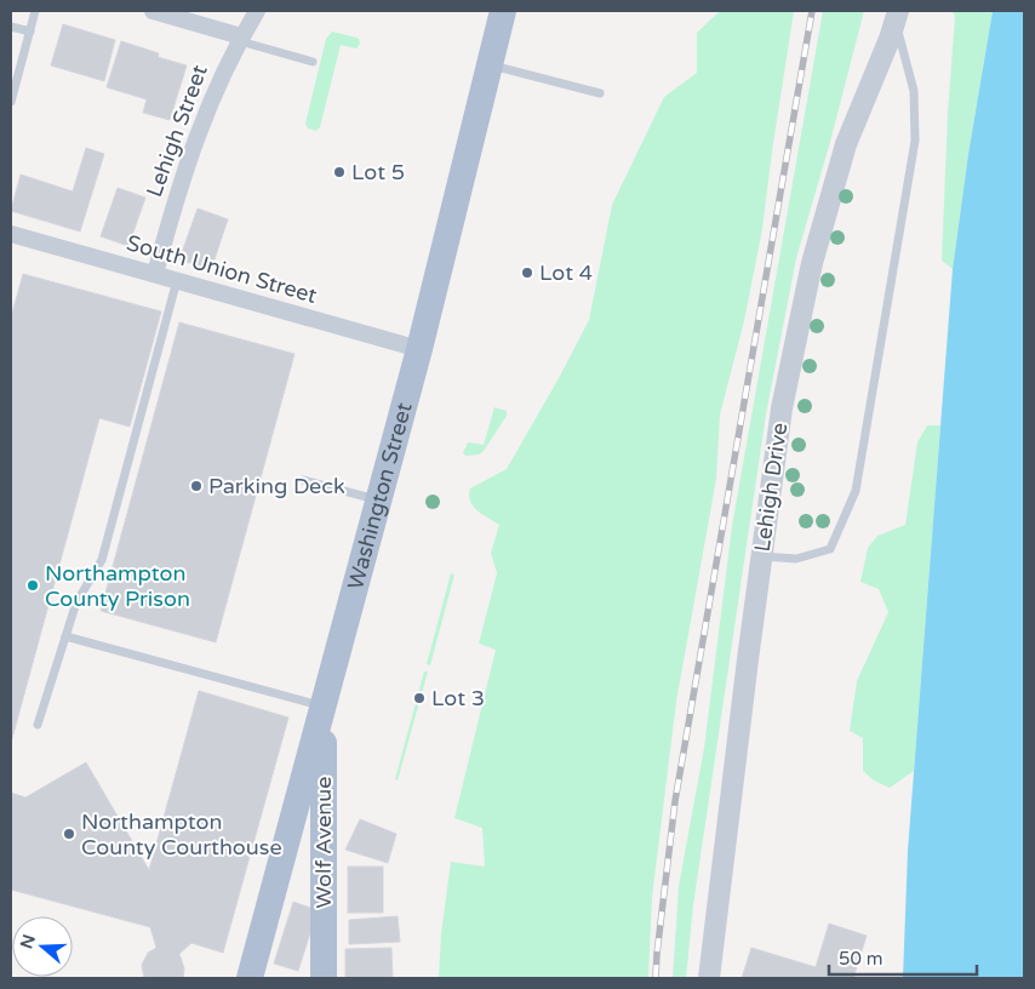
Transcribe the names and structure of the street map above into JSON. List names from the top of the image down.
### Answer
{
  "streets": {
    "main road": ["Washington Street", "Wolf Avenue"],
    "street": ["Lehigh Street", "South Union Street", "Lehigh Drive"]
  },
  "crossings": [
    ["Lehigh Street", "South Union Street"],
    ["South Union Street", "Washington Street"],
    ["Washington Street", "Wolf Avenue"]
  ],
  "places": [
    "Lot 5",
    "Lot 4",
    "Parking Deck",
    "Northampton County Prison",
    "Lot 3",
    "Northampton County Courthouse"
  ],
  "scale_bar": "50 m",
  "north": "left"
}
